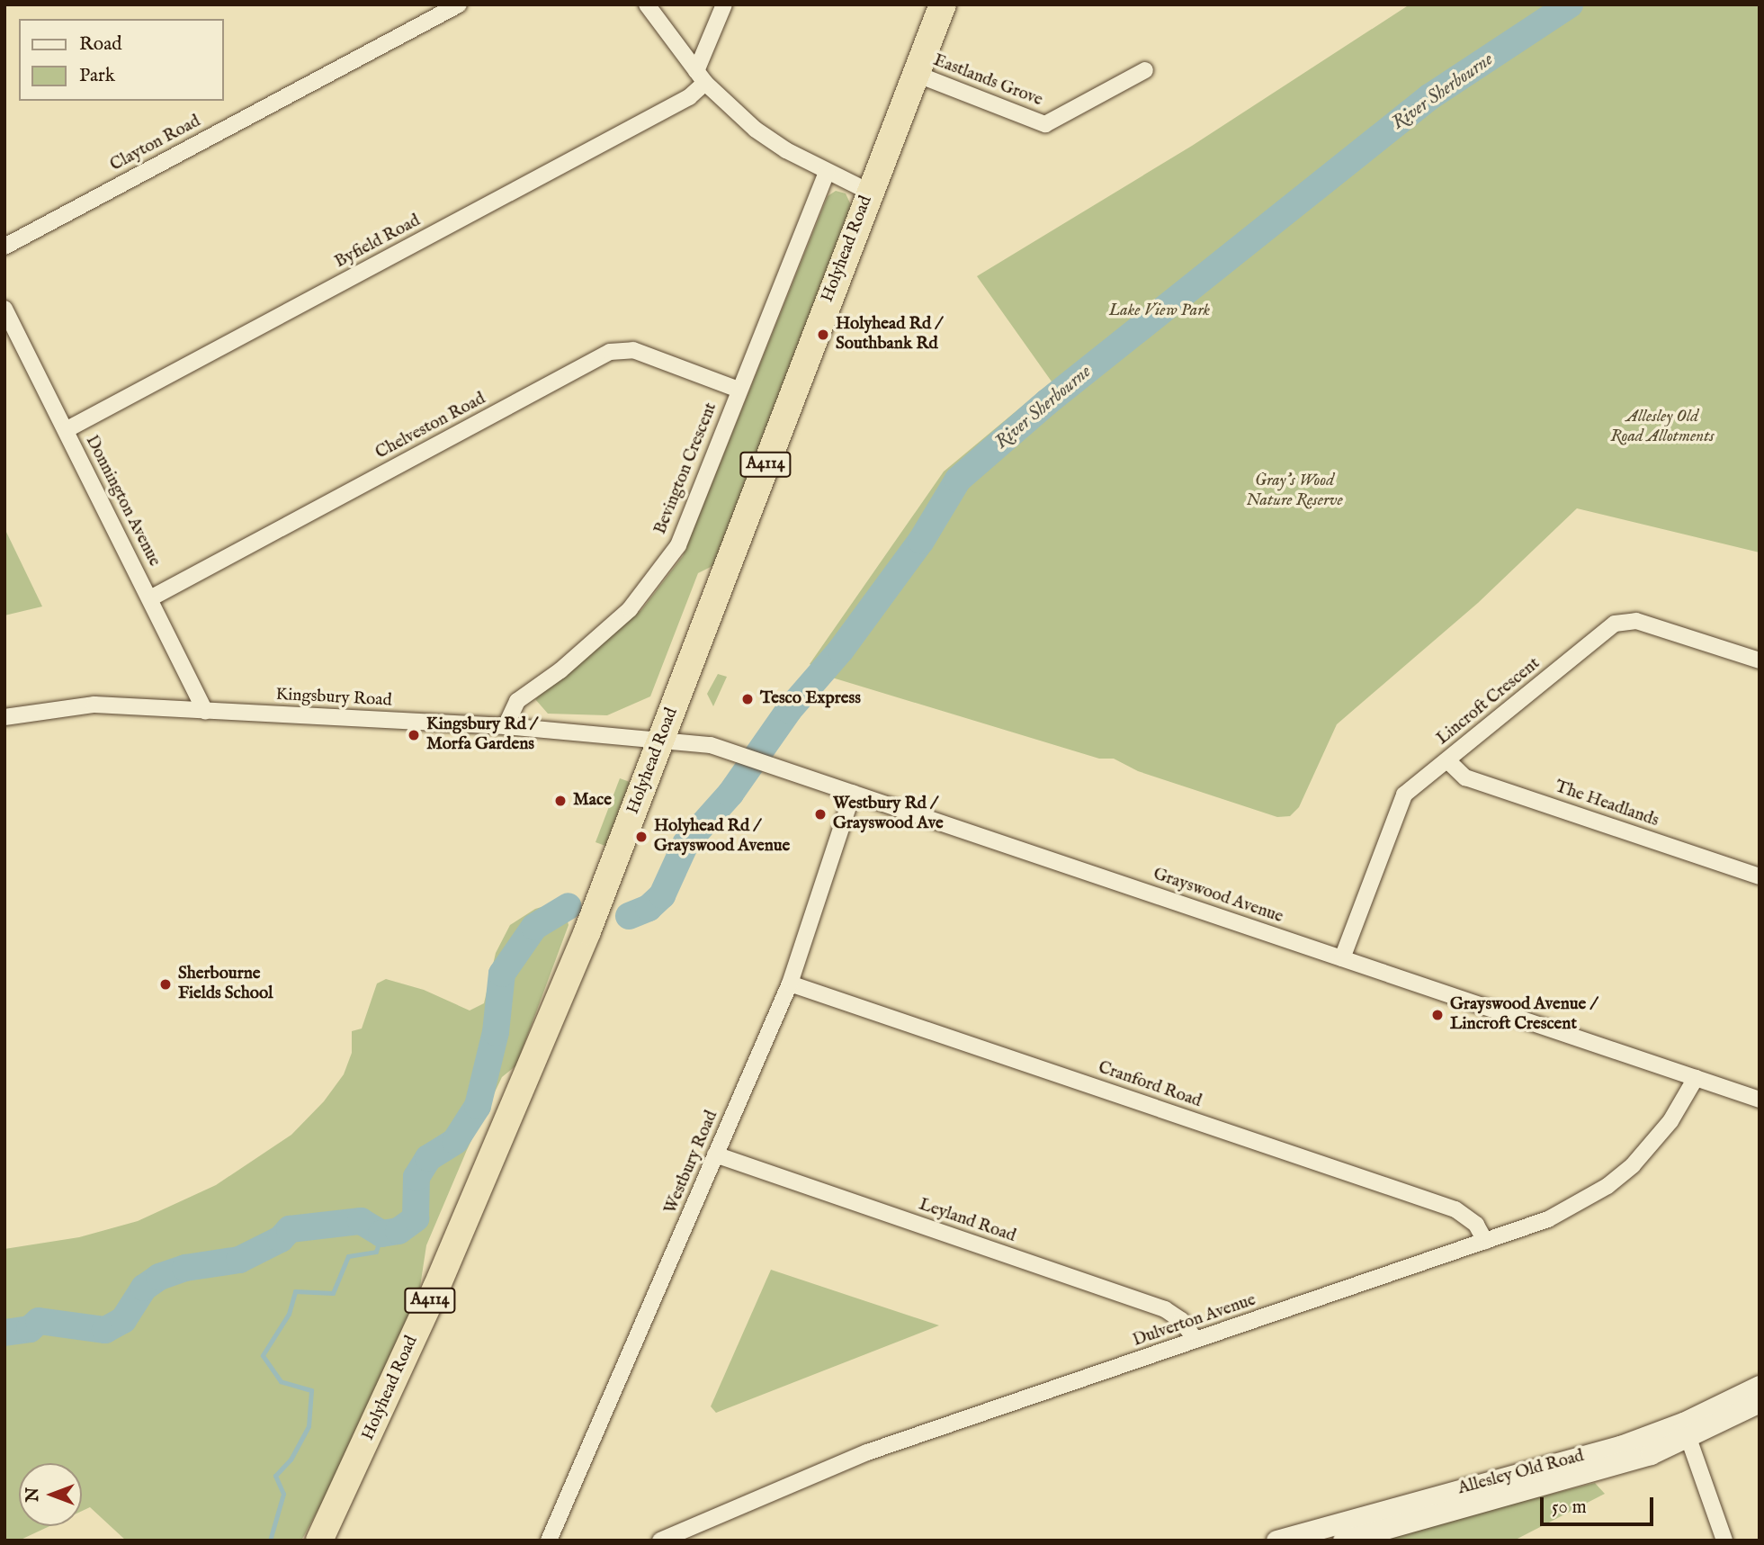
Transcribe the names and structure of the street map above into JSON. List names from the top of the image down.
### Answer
{
  "streets": {
    "highway": ["Holyhead Road", "A4114"],
    "main road": ["Allesley Old Road"],
    "street": [
      "Eastlands Grove",
      "Clayton Road",
      "Byfield Road",
      "Chelveston Road",
      "Bevington Crescent",
      "Donnington Avenue",
      "Kingsbury Road",
      "Lincroft Crescent",
      "The Headlands",
      "Grayswood Avenue",
      "Cranford Road",
      "Westbury Road",
      "Leyland Road",
      "Dulverton Avenue"
    ]
  },
  "crossings": [
    ["Eastlands Grove", "Holyhead Road"],
    ["Byfield Road", "Donnington Avenue"],
    ["Holyhead Road", "Kingsbury Road"],
    ["Holyhead Road", "Grayswood Avenue"],
    ["Chelveston Road", "Bevington Crescent"],
    ["Chelveston Road", "Donnington Avenue"],
    ["Bevington Crescent", "Kingsbury Road"],
    ["Donnington Avenue", "Kingsbury Road"],
    ["Kingsbury Road", "Grayswood Avenue"],
    ["Lincroft Crescent", "The Headlands"],
    ["Lincroft Crescent", "Grayswood Avenue"],
    ["Grayswood Avenue", "Westbury Road"],
    ["Grayswood Avenue", "Dulverton Avenue"],
    ["Cranford Road", "Westbury Road"],
    ["Cranford Road", "Dulverton Avenue"],
    ["Westbury Road", "Leyland Road"],
    ["Leyland Road", "Dulverton Avenue"]
  ],
  "water": ["River Sherbourne"],
  "parks": ["Lake View Park", "Allesley Old Road Allotments", "Gray's Wood Nature Reserve"],
  "places": [
    "Holyhead Rd / Southbank Rd",
    "Tesco Express",
    "Kingsbury Rd / Morfa Gardens",
    "Mace",
    "Westbury Rd / Grayswood Ave",
    "Holyhead Rd / Grayswood Avenue",
    "Sherbourne Fields School",
    "Grayswood Avenue / Lincroft Crescent"
  ],
  "legend": ["Road", "Park"],
  "scale_bar": "50 m",
  "north": "left"
}
